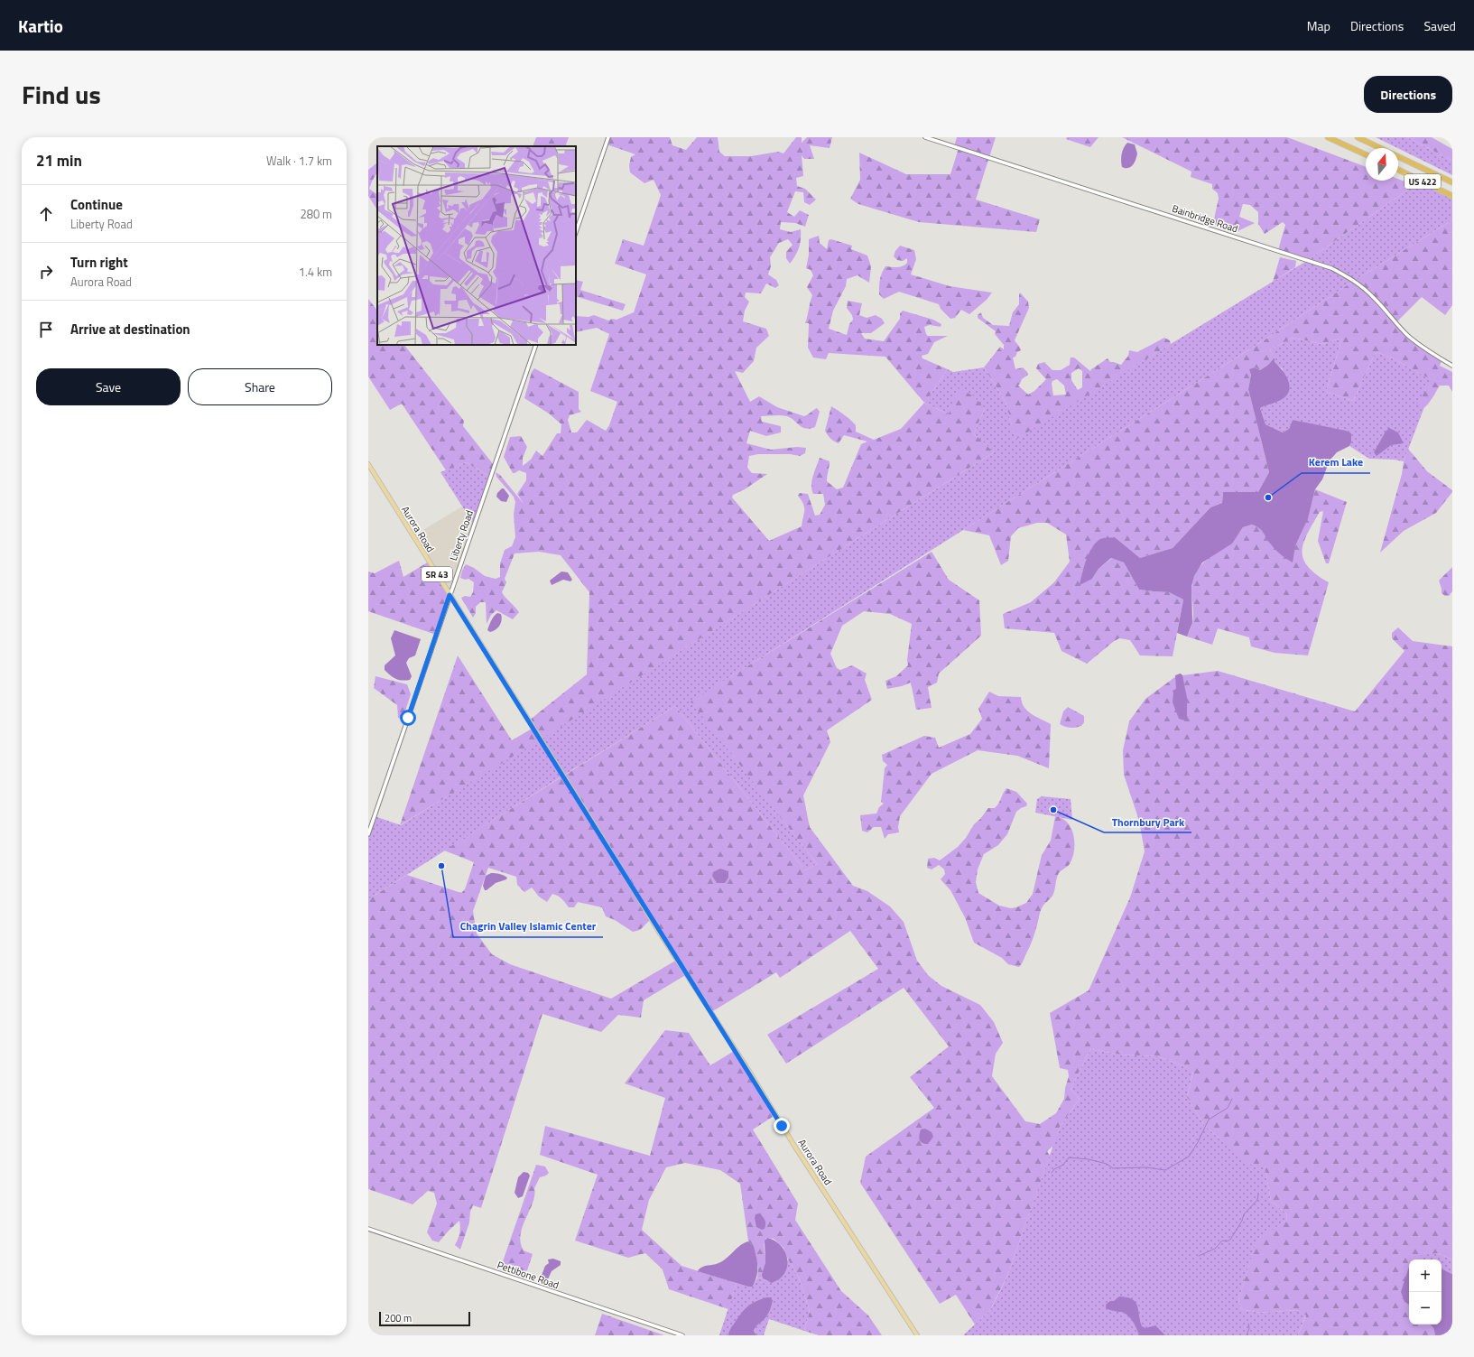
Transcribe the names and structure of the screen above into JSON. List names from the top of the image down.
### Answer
{
  "streets": {
    "highway": ["US 422"],
    "main road": ["Aurora Road", "SR 43"],
    "street": ["Bainbridge Road", "Liberty Road", "Pettibone Road"]
  },
  "crossings": [
    ["Aurora Road", "Liberty Road"]
  ],
  "places": ["Kerem Lake", "Thornbury Park", "Chagrin Valley Islamic Center"],
  "scale_bar": "200 m",
  "north": "top",
  "page": {
    "header": "Kartio",
    "nav": ["Map", "Directions", "Saved"],
    "title": "Find us",
    "buttons": [
      "Directions",
      ["Save", "Share"]
    ],
    "heading": ["21 min", "Walk · 1.7 km"],
    "list": [
      ["Continue", "Liberty Road", "280 m"],
      ["Turn right", "Aurora Road", "1.4 km"],
      "Arrive at destination"
    ],
    "map_buttons": ["+", "−"],
    "scale": "200 m"
  }
}
